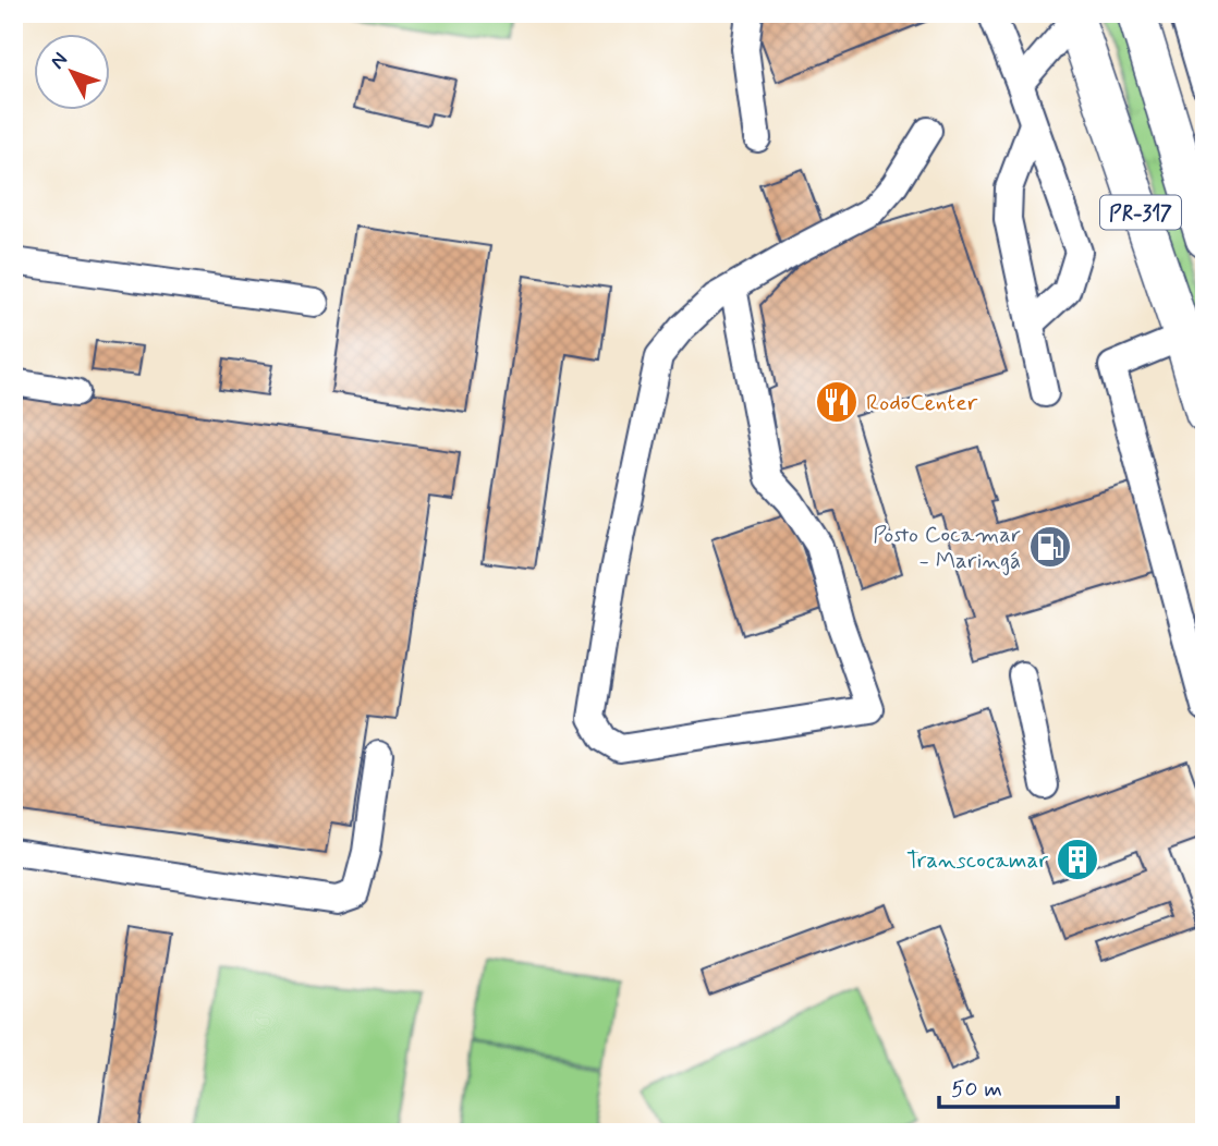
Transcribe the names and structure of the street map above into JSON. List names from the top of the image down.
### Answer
{
  "streets": {
    "highway": ["PR-317"]
  },
  "places": {
    "restaurant": ["RodoCenter"],
    "fuel station": ["Posto Cocamar - Maringá"],
    "building": ["Transcocamar"]
  },
  "scale_bar": "50 m",
  "north": "top left"
}
